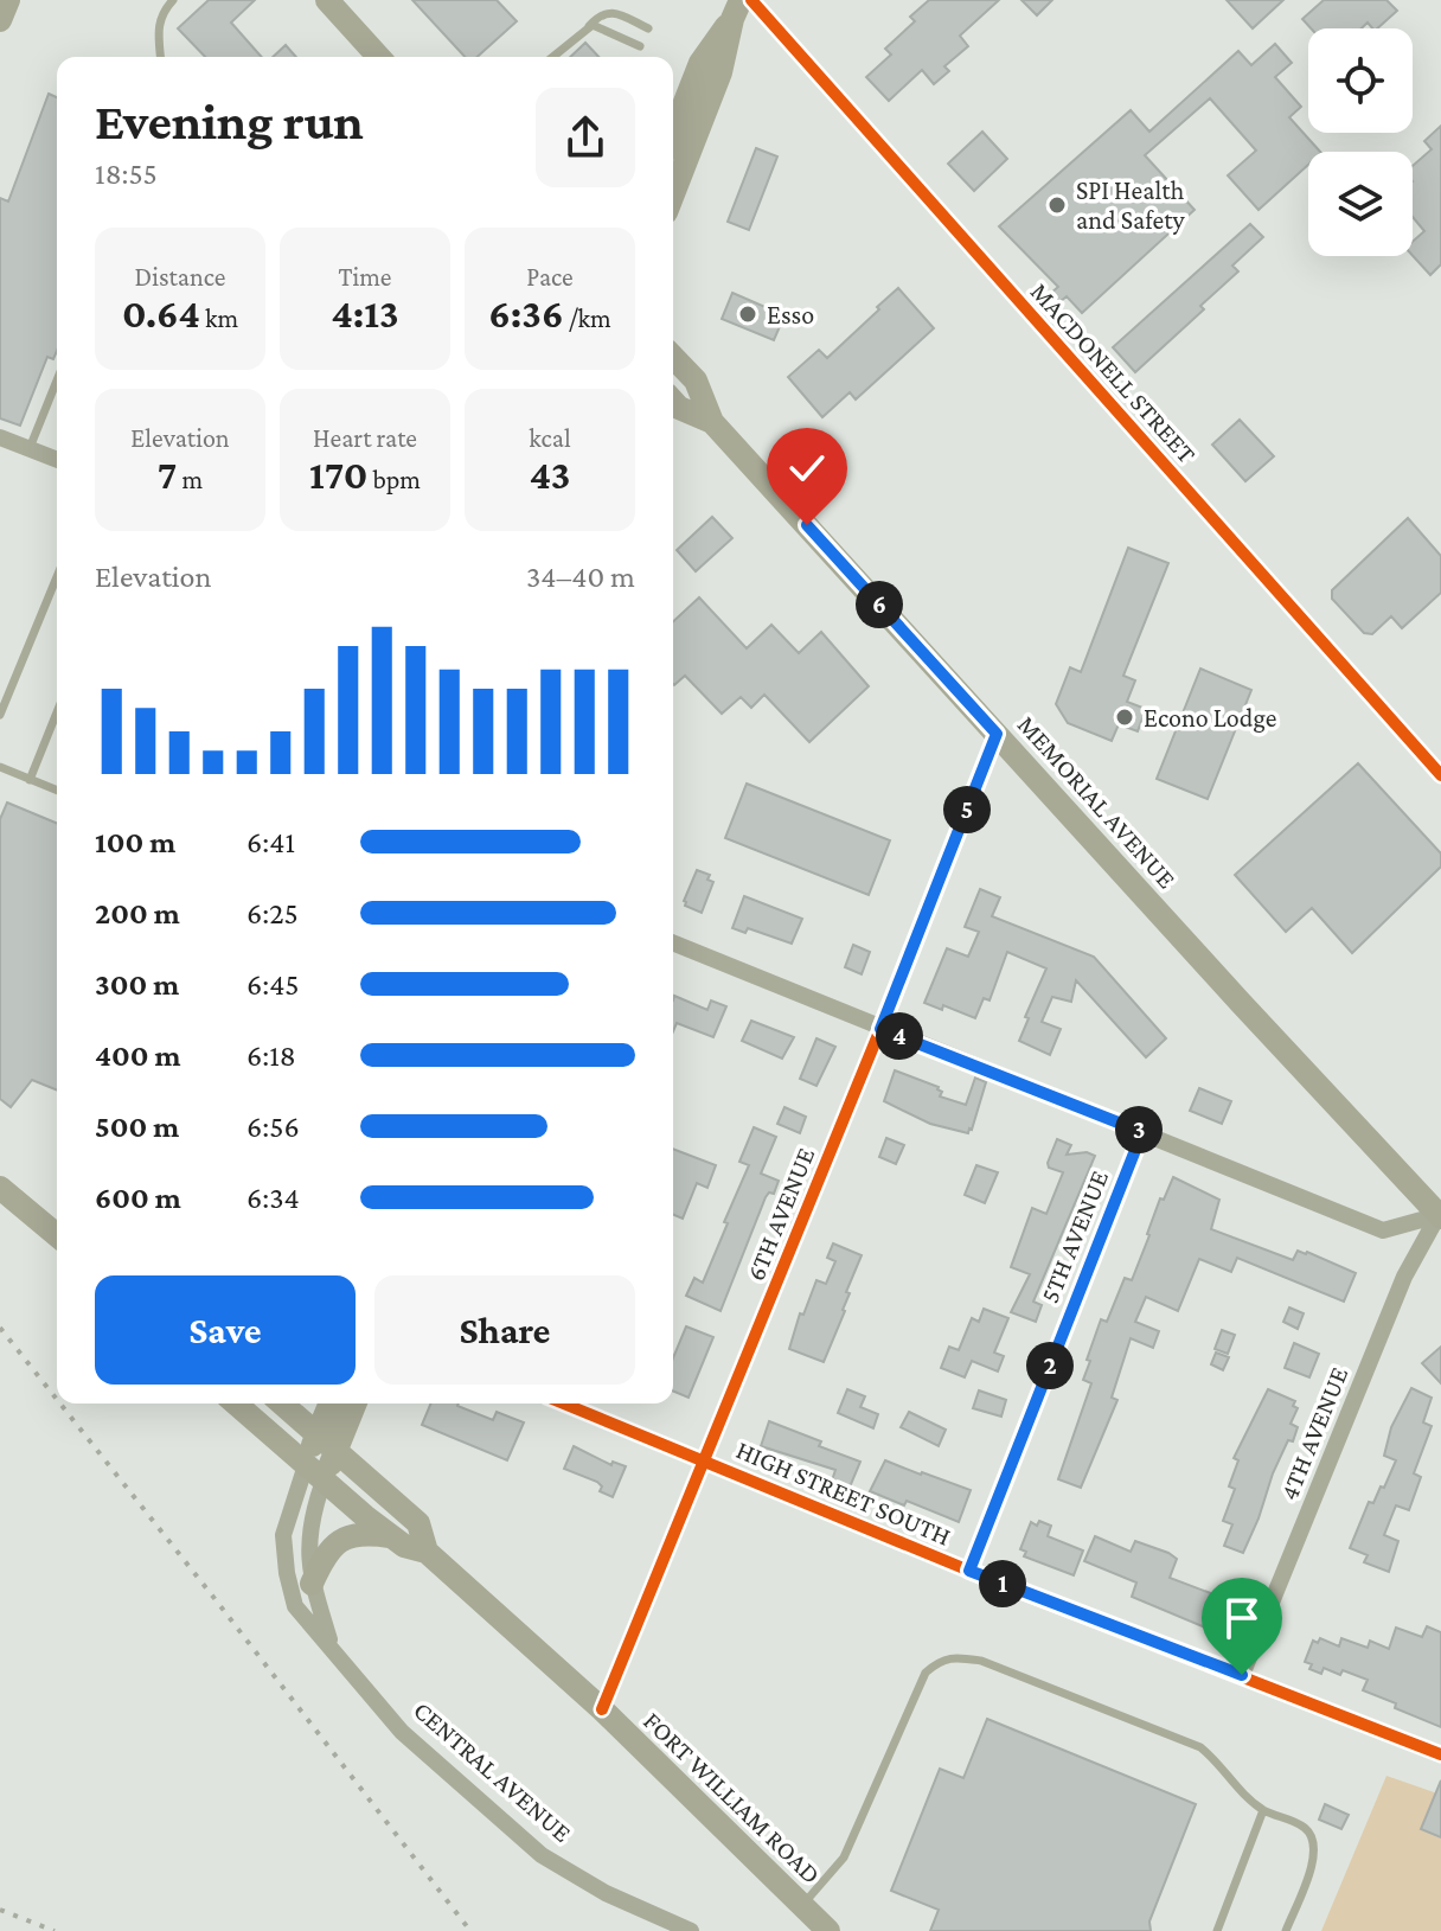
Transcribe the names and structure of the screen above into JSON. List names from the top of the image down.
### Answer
{
  "streets": {
    "main road": ["MEMORIAL AVENUE", "CENTRAL AVENUE", "FORT WILLIAM ROAD"],
    "street": [
      "MACDONELL STREET",
      "6TH AVENUE",
      "5TH AVENUE",
      "4TH AVENUE",
      "HIGH STREET SOUTH"
    ]
  },
  "crossings": [
    ["MEMORIAL AVENUE", "6TH AVENUE"],
    ["MEMORIAL AVENUE", "4TH AVENUE"],
    ["6TH AVENUE", "HIGH STREET SOUTH"],
    ["6TH AVENUE", "FORT WILLIAM ROAD"],
    ["5TH AVENUE", "HIGH STREET SOUTH"],
    ["4TH AVENUE", "HIGH STREET SOUTH"],
    ["CENTRAL AVENUE", "FORT WILLIAM ROAD"]
  ],
  "places": ["SPI Health and Safety", "Esso", "Econo Lodge"],
  "page": {
    "heading": ["Evening run", "18:55"],
    "stats": [
      ["Distance", "0.64 km"],
      ["Time", "4:13"],
      ["Pace", "6:36 /km"],
      ["Elevation", "7 m"],
      ["Heart rate", "170 bpm"],
      ["kcal", "43"]
    ],
    "chart": ["Elevation", "34–40 m"],
    "pins": [
      "6",
      "5",
      "4",
      "3",
      "2",
      "1"
    ],
    "list": [
      {
        "name": "100 m",
        "note": "6:41"
      },
      {
        "name": "200 m",
        "note": "6:25"
      },
      {
        "name": "300 m",
        "note": "6:45"
      },
      {
        "name": "400 m",
        "note": "6:18"
      },
      {
        "name": "500 m",
        "note": "6:56"
      },
      {
        "name": "600 m",
        "note": "6:34"
      }
    ],
    "buttons": ["Save", "Share"]
  }
}
